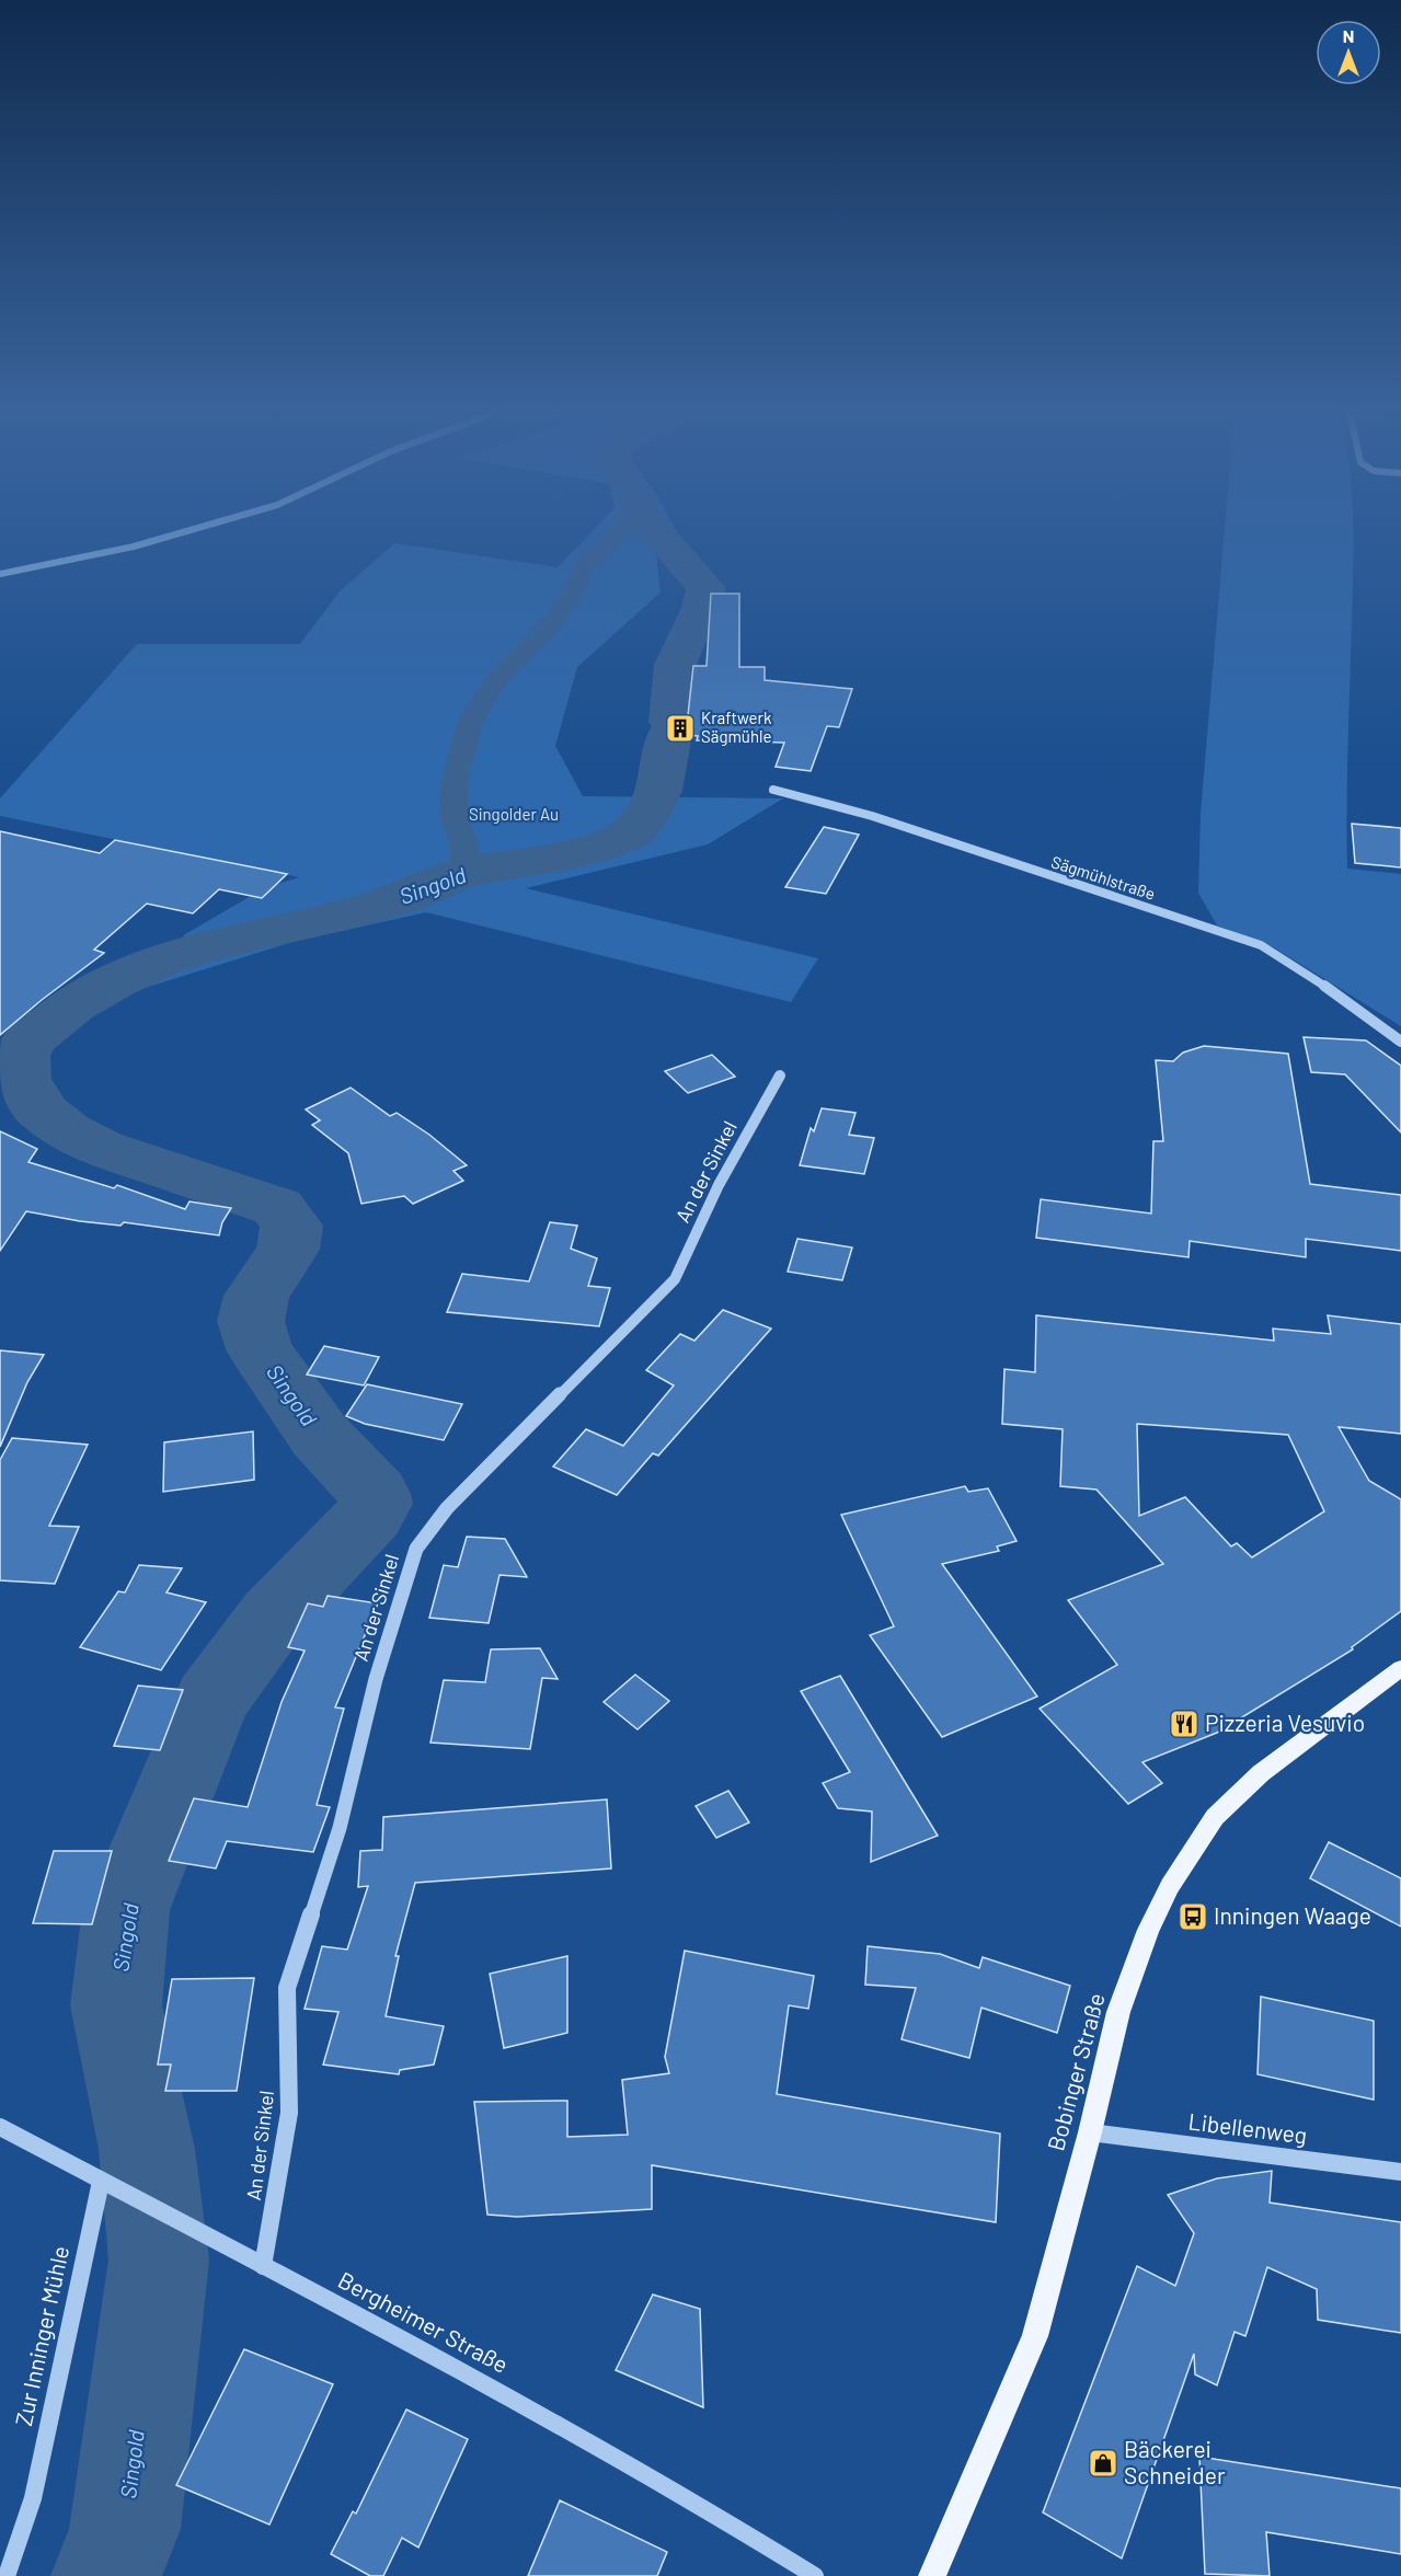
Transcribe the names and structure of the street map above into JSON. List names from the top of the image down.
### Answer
{
  "streets": {
    "main road": ["Bobinger Straße"],
    "street": [
      "Sägmühlstraße",
      "An der Sinkel",
      "Libellenweg",
      "Bergheimer Straße",
      "Zur Inninger Mühle"
    ]
  },
  "crossings": [
    ["An der Sinkel", "Bergheimer Straße"],
    ["Bobinger Straße", "Libellenweg"],
    ["Bergheimer Straße", "Zur Inninger Mühle"]
  ],
  "water": ["Singold"],
  "parks": ["Singolder Au"],
  "places": {
    "building": ["Kraftwerk Sägmühle"],
    "restaurant": ["Pizzeria Vesuvio"],
    "bus stop": ["Inningen Waage"],
    "shop": ["Bäckerei Schneider"]
  },
  "north": "top"
}
